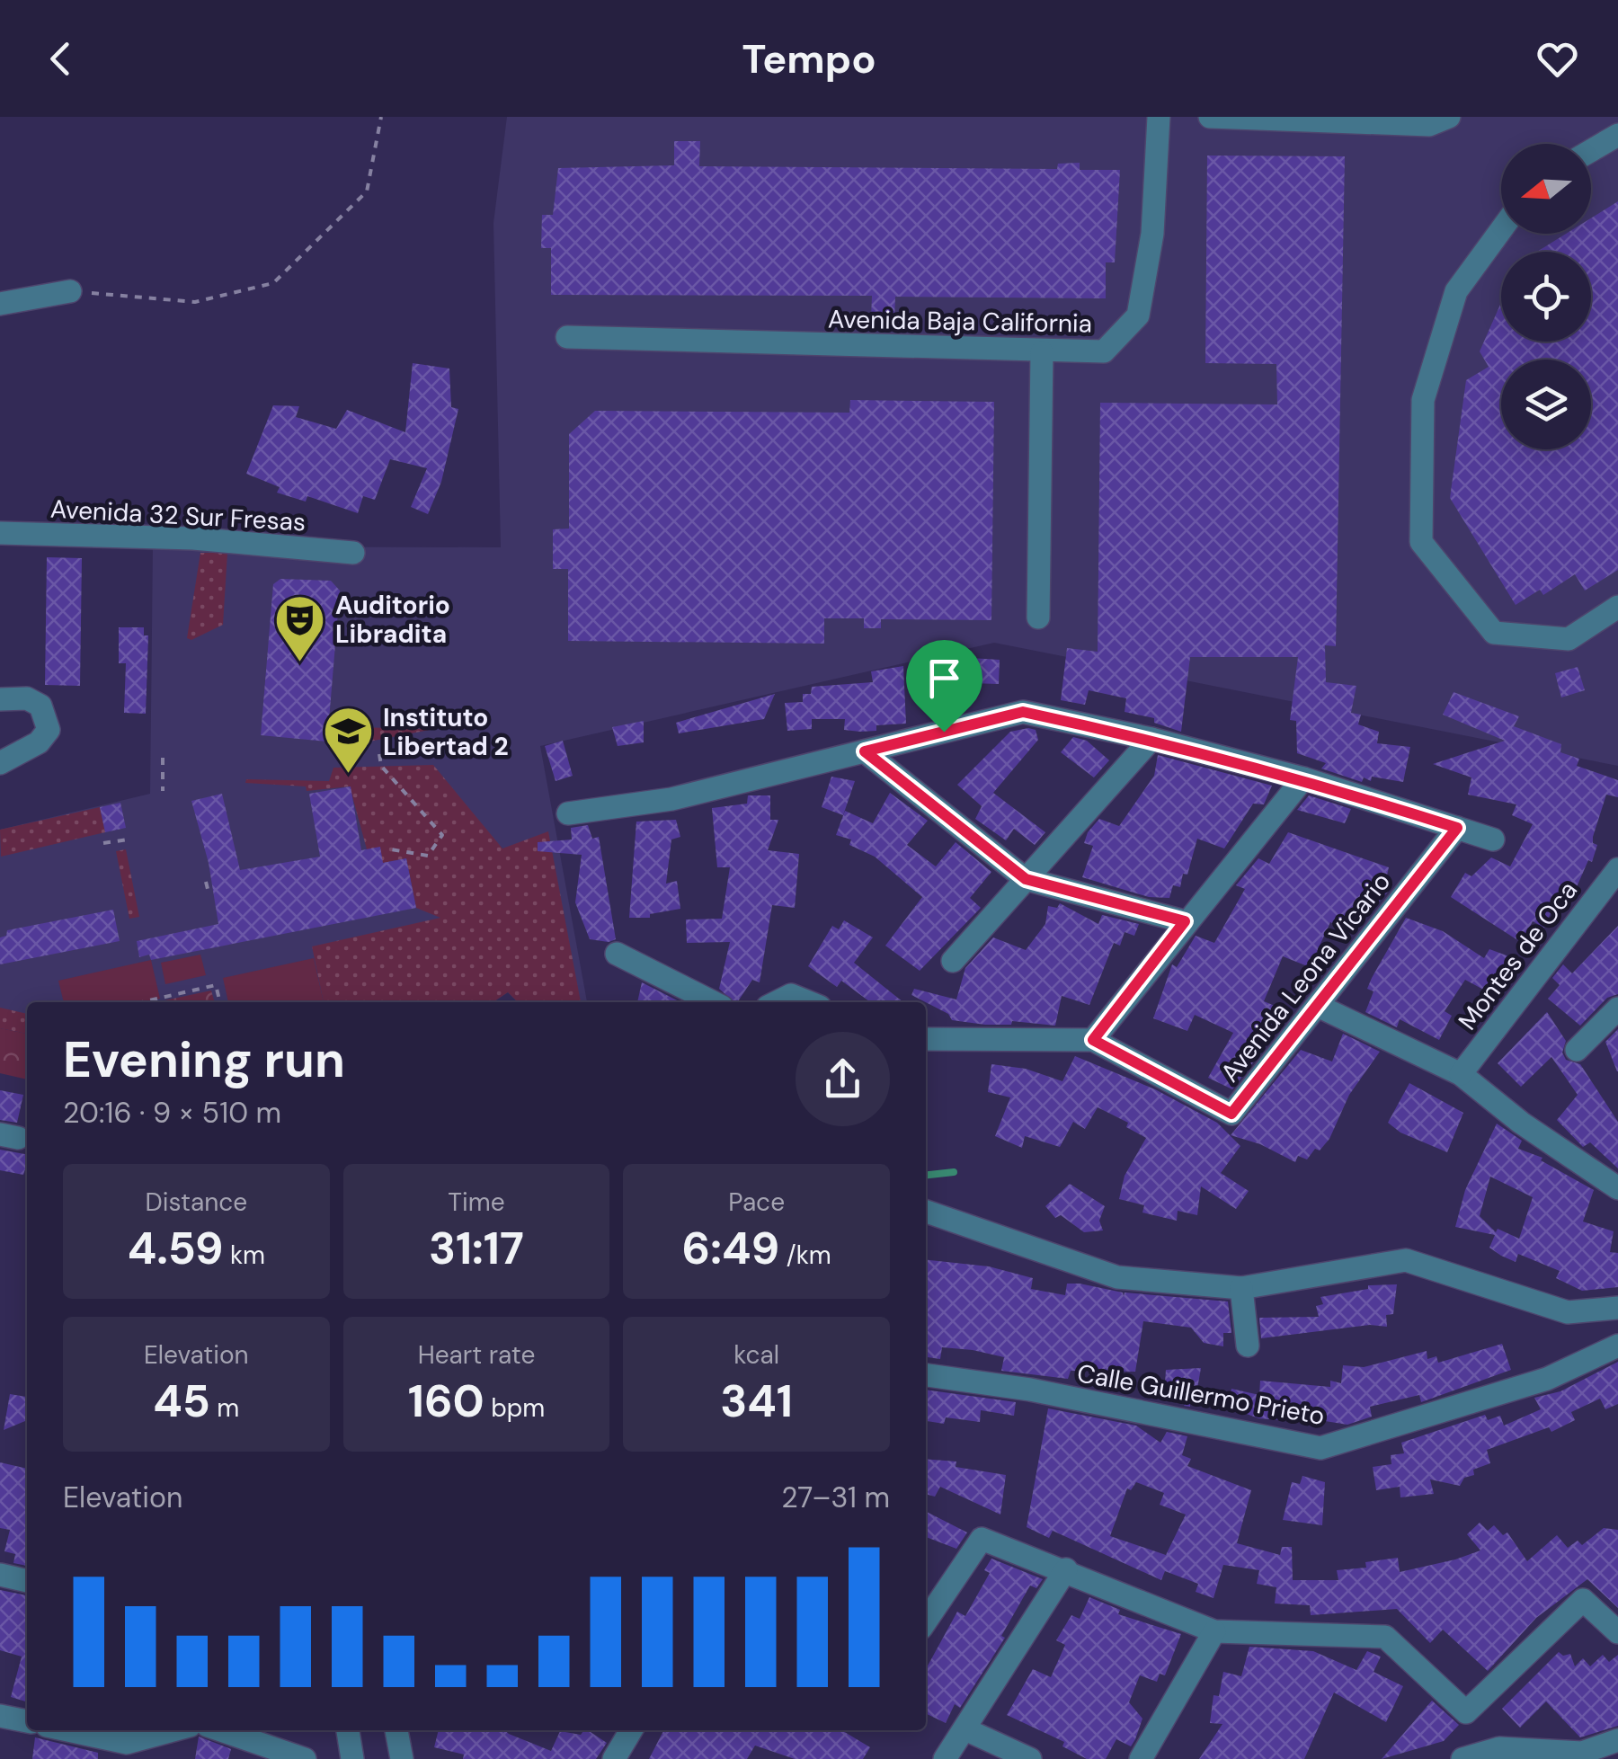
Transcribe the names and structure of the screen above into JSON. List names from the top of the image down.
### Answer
{
  "streets": {
    "street": [
      "Avenida Baja California",
      "Avenida 32 Sur Fresas",
      "Montes de Oca",
      "Avenida Leona Vicario",
      "Calle Guillermo Prieto"
    ]
  },
  "places": {
    "theatre": ["Auditorio Libradita"],
    "school or university": ["Instituto Libertad 2"]
  },
  "north": "left",
  "page": {
    "header": "Tempo",
    "heading": ["Evening run", "20:16 · 9 × 510 m"],
    "stats": [
      ["Distance", "4.59 km"],
      ["Time", "31:17"],
      ["Pace", "6:49 /km"],
      ["Elevation", "45 m"],
      ["Heart rate", "160 bpm"],
      ["kcal", "341"]
    ],
    "chart": ["Elevation", "27–31 m"]
  }
}
